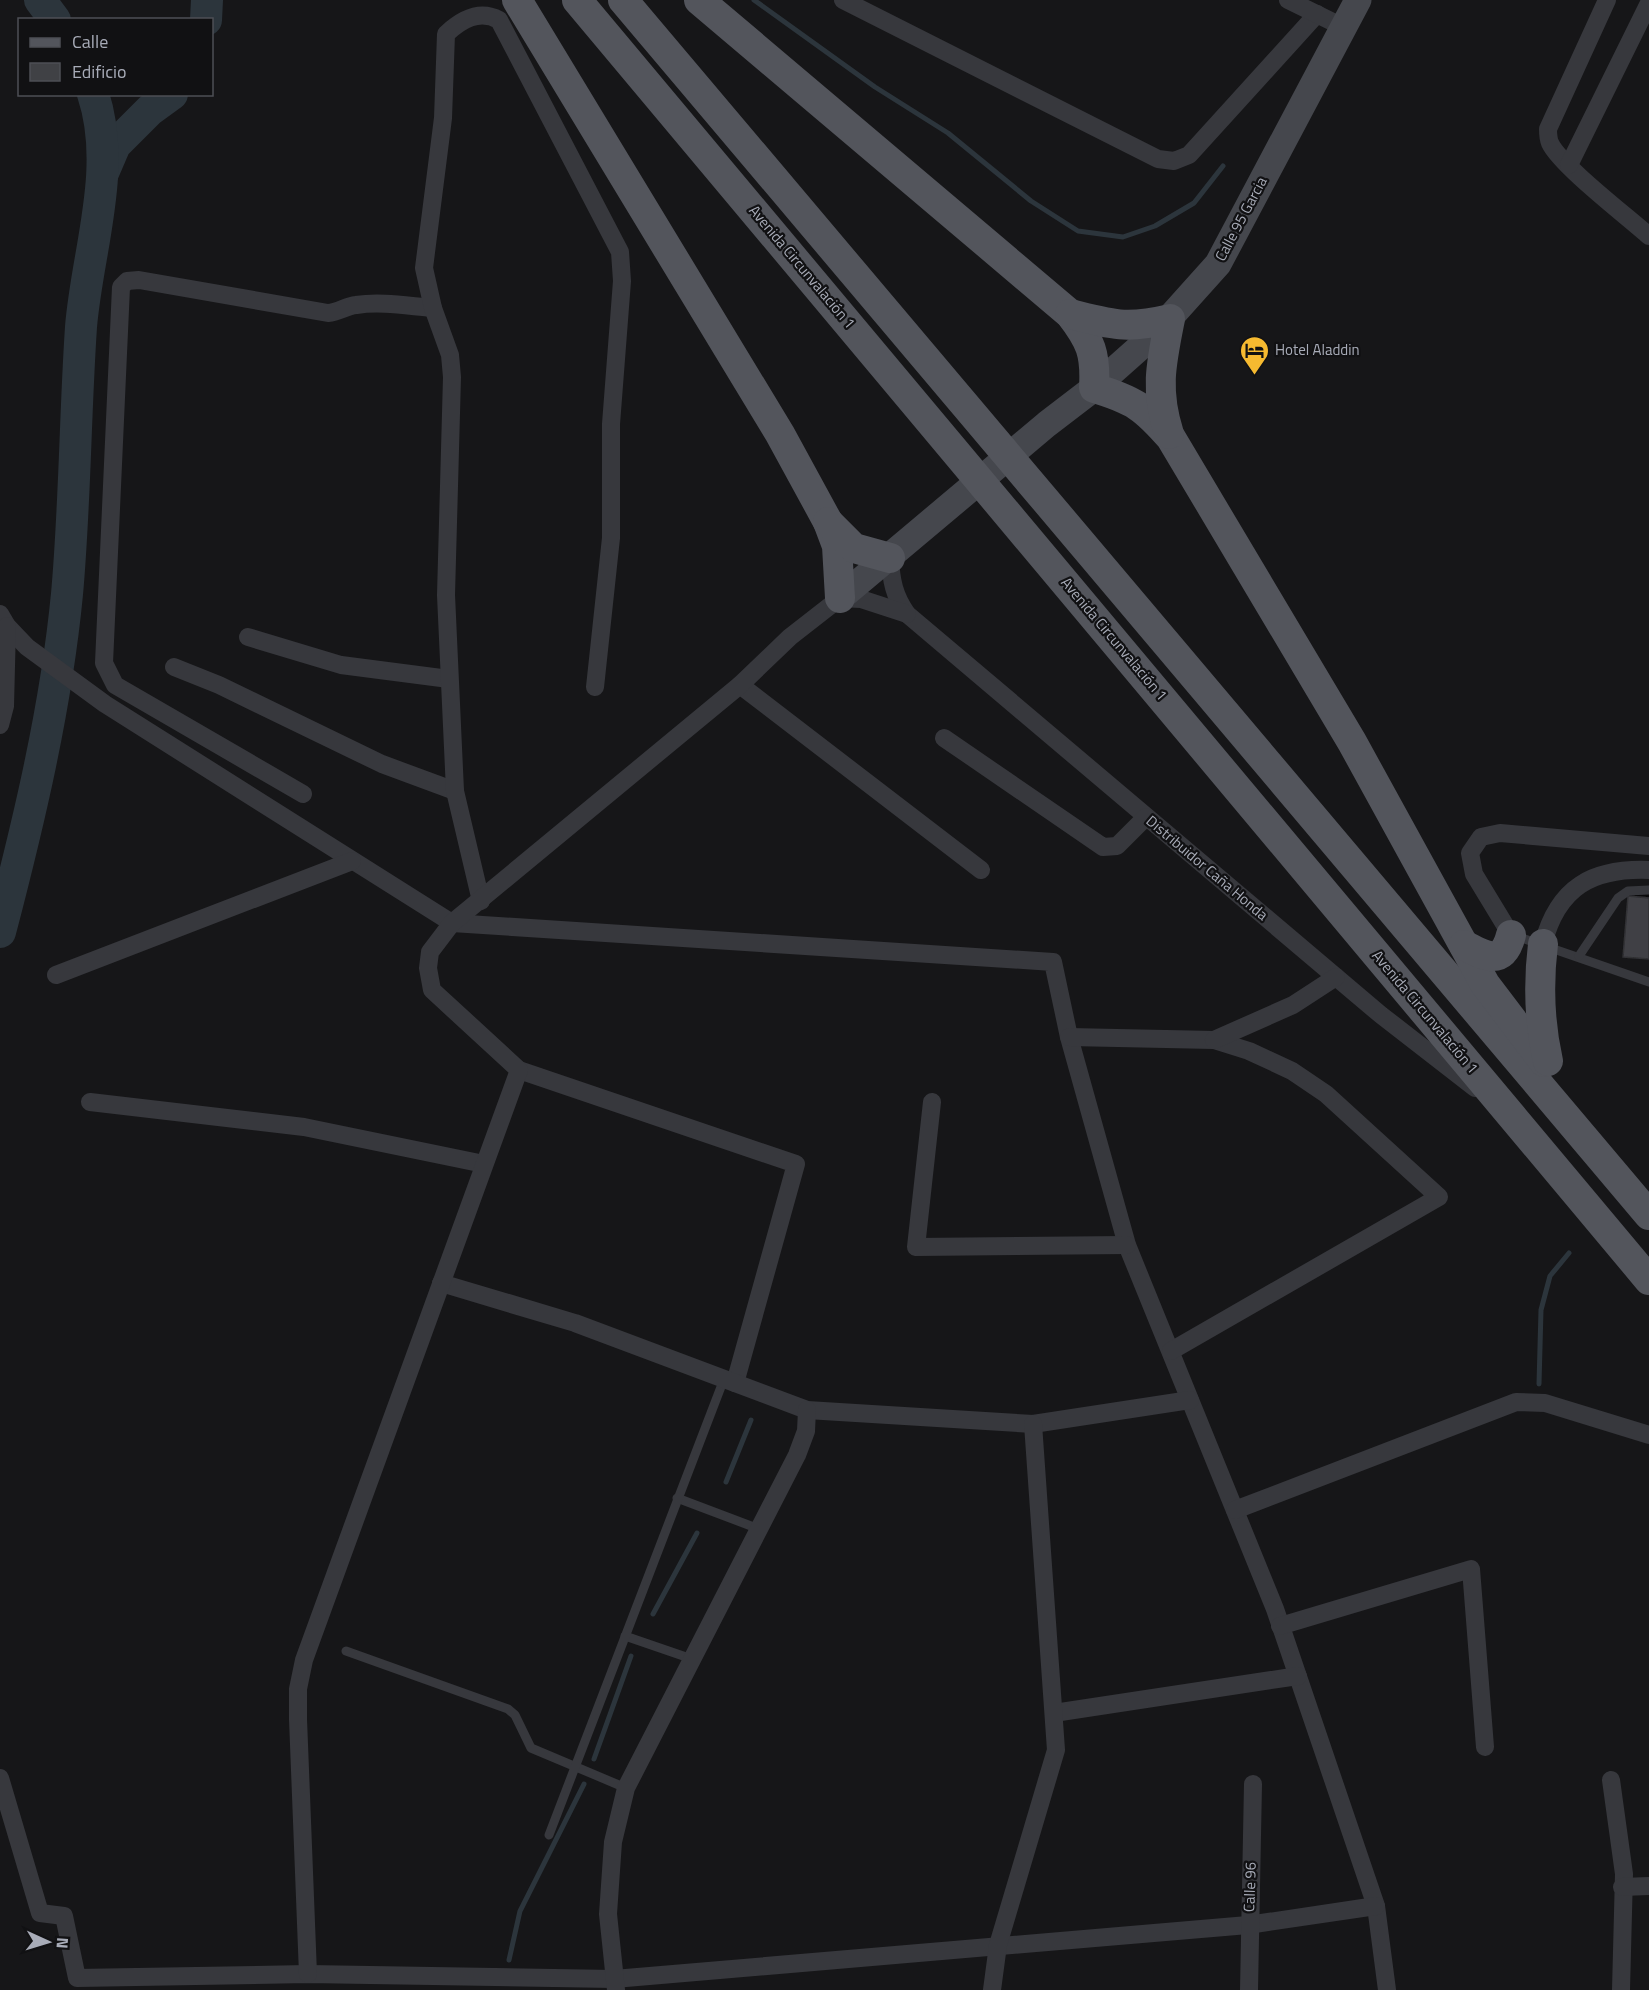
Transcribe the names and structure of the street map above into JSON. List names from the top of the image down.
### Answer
{
  "streets": {
    "main road": ["Avenida Circunvalación 1"],
    "street": ["Calle 95 Garcia", "Distribuidor Caña Honda", "Calle 96"]
  },
  "crossings": [
    ["Calle 95 Garcia", "Distribuidor Caña Honda"],
    ["Avenida Circunvalación 1", "Distribuidor Caña Honda"]
  ],
  "places": {
    "hotel": ["Hotel Aladdin"]
  },
  "legend": ["Calle", "Edificio"],
  "north": "right"
}
